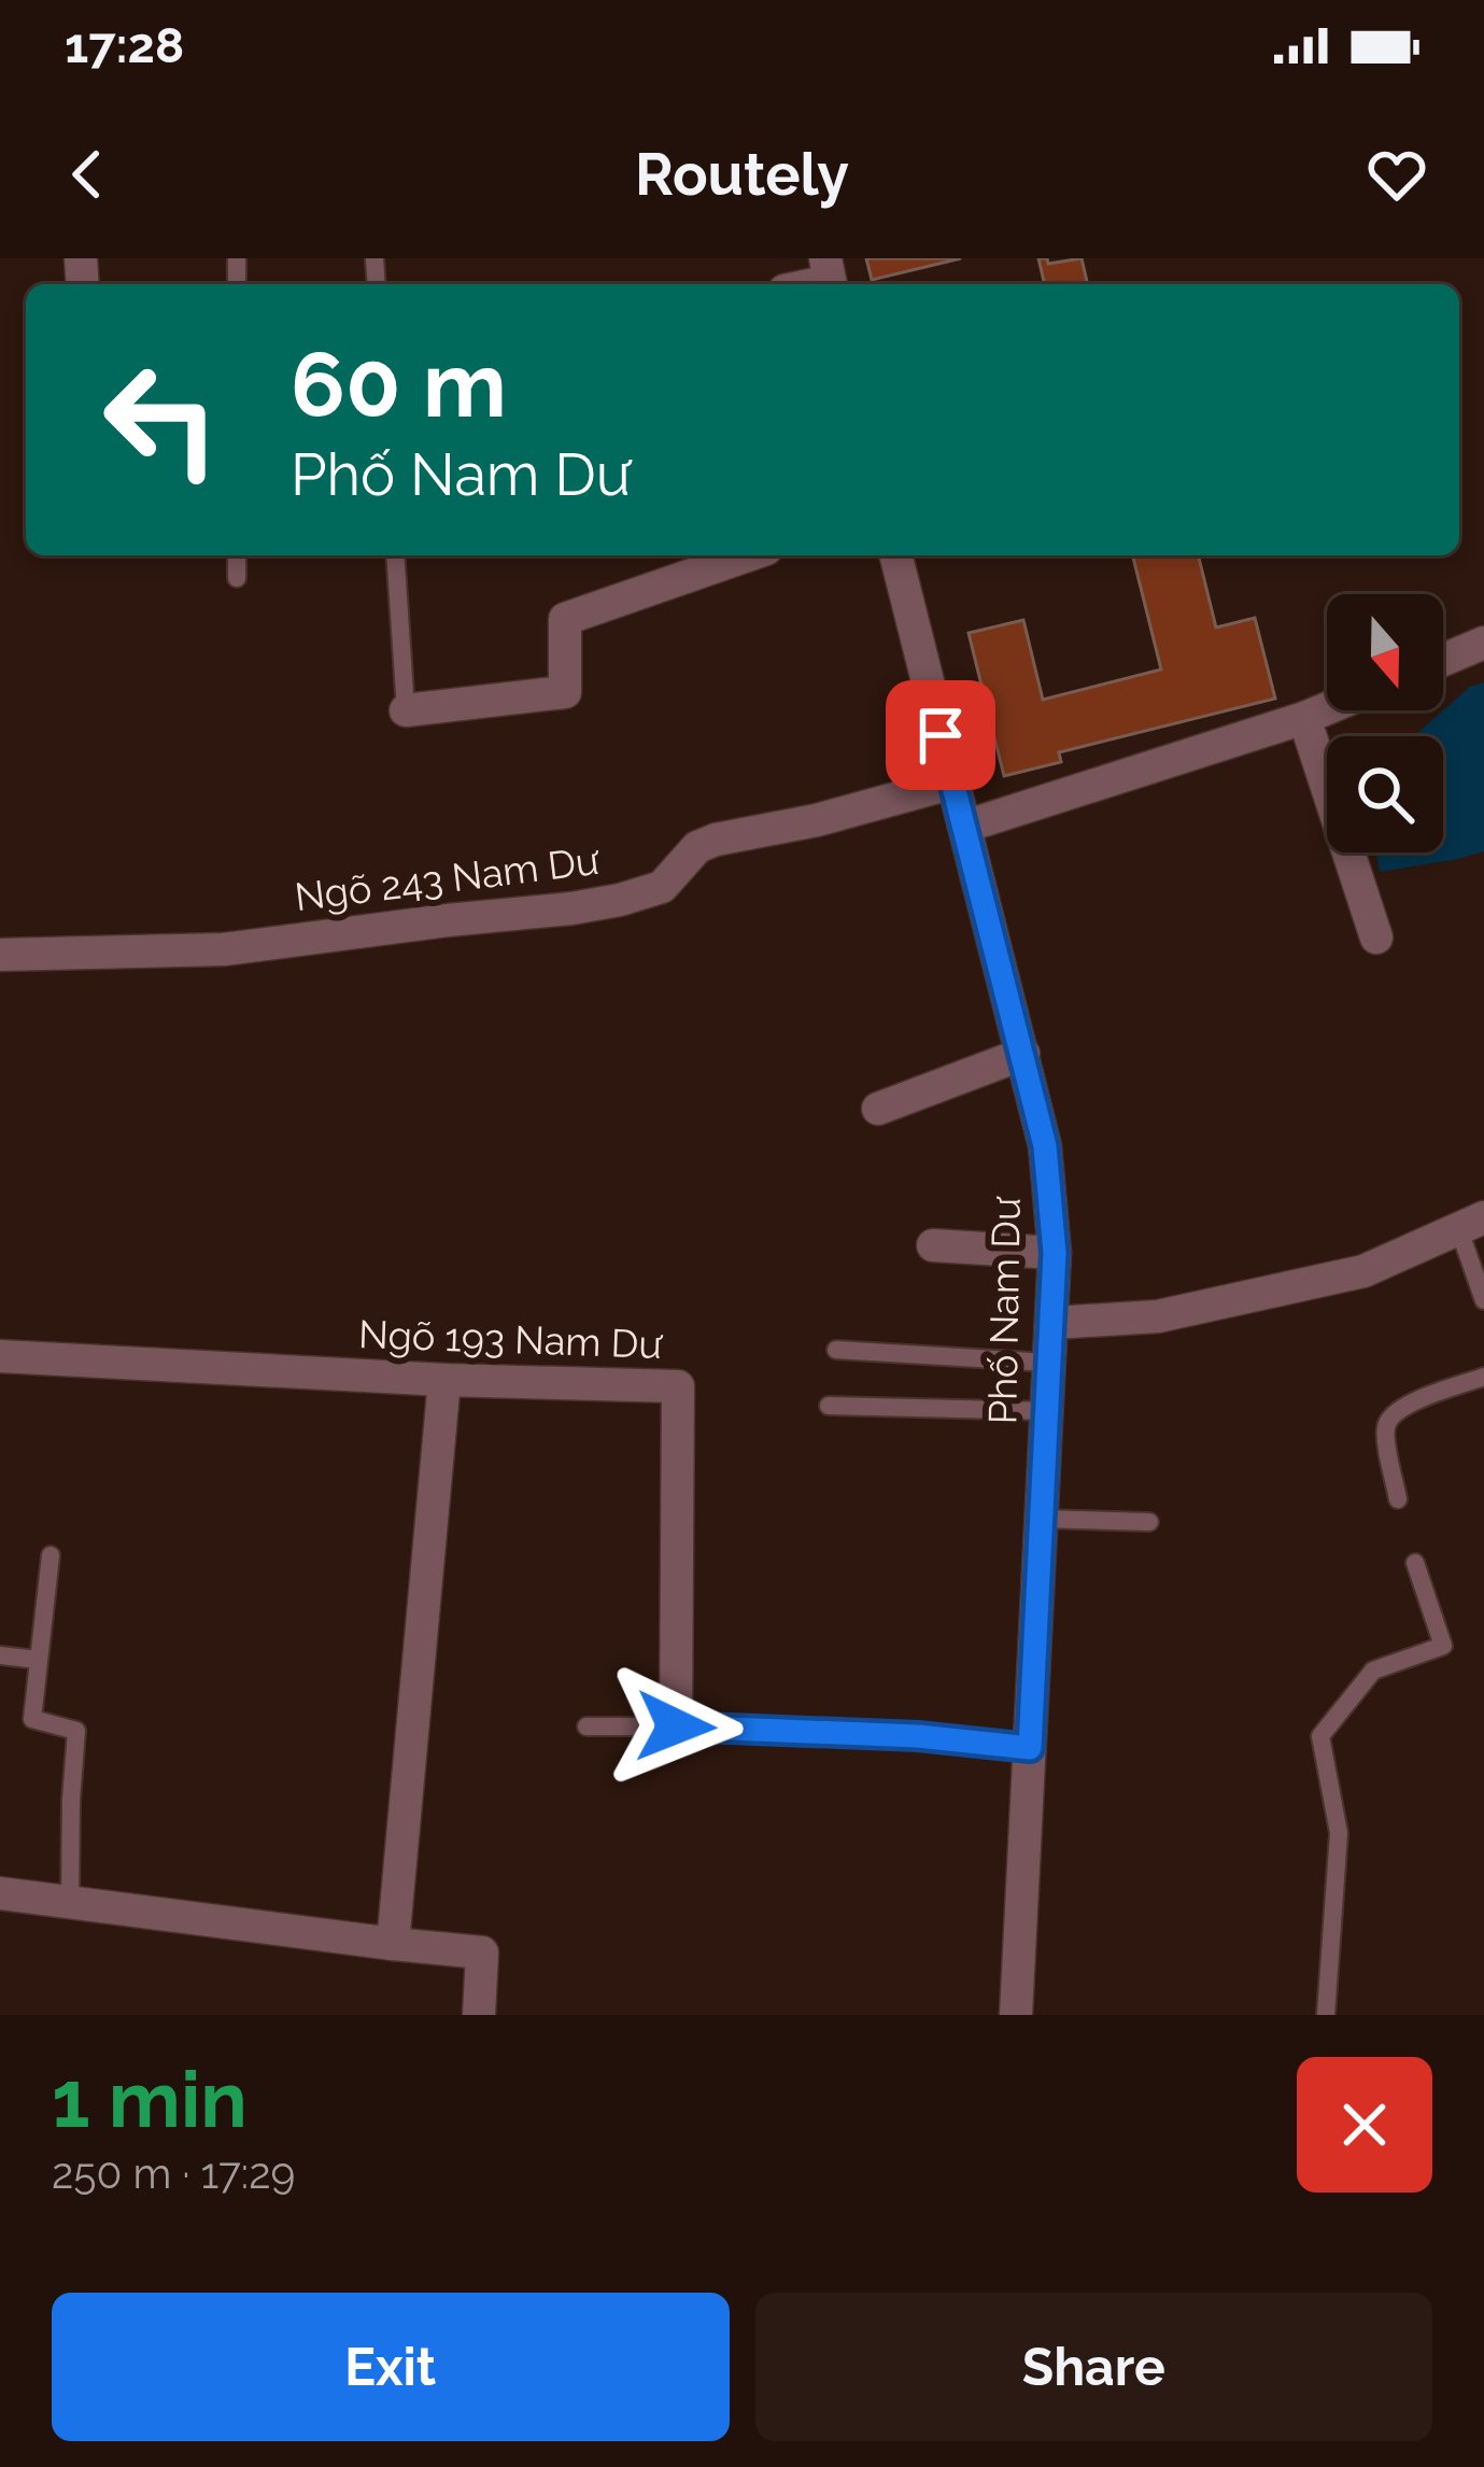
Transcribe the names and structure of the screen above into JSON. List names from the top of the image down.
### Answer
{
  "streets": {
    "street": ["Ngõ 243 Nam Dư", "Phố Nam Dư", "Ngõ 193 Nam Dư"]
  },
  "crossings": [
    ["Ngõ 243 Nam Dư", "Phố Nam Dư"]
  ],
  "north": "bottom",
  "page": {
    "status": "17:28",
    "header": "Routely",
    "turn": ["60 m", "Phố Nam Dư"],
    "heading": ["1 min", "250 m · 17:29"],
    "buttons": ["Exit", "Share"]
  }
}
